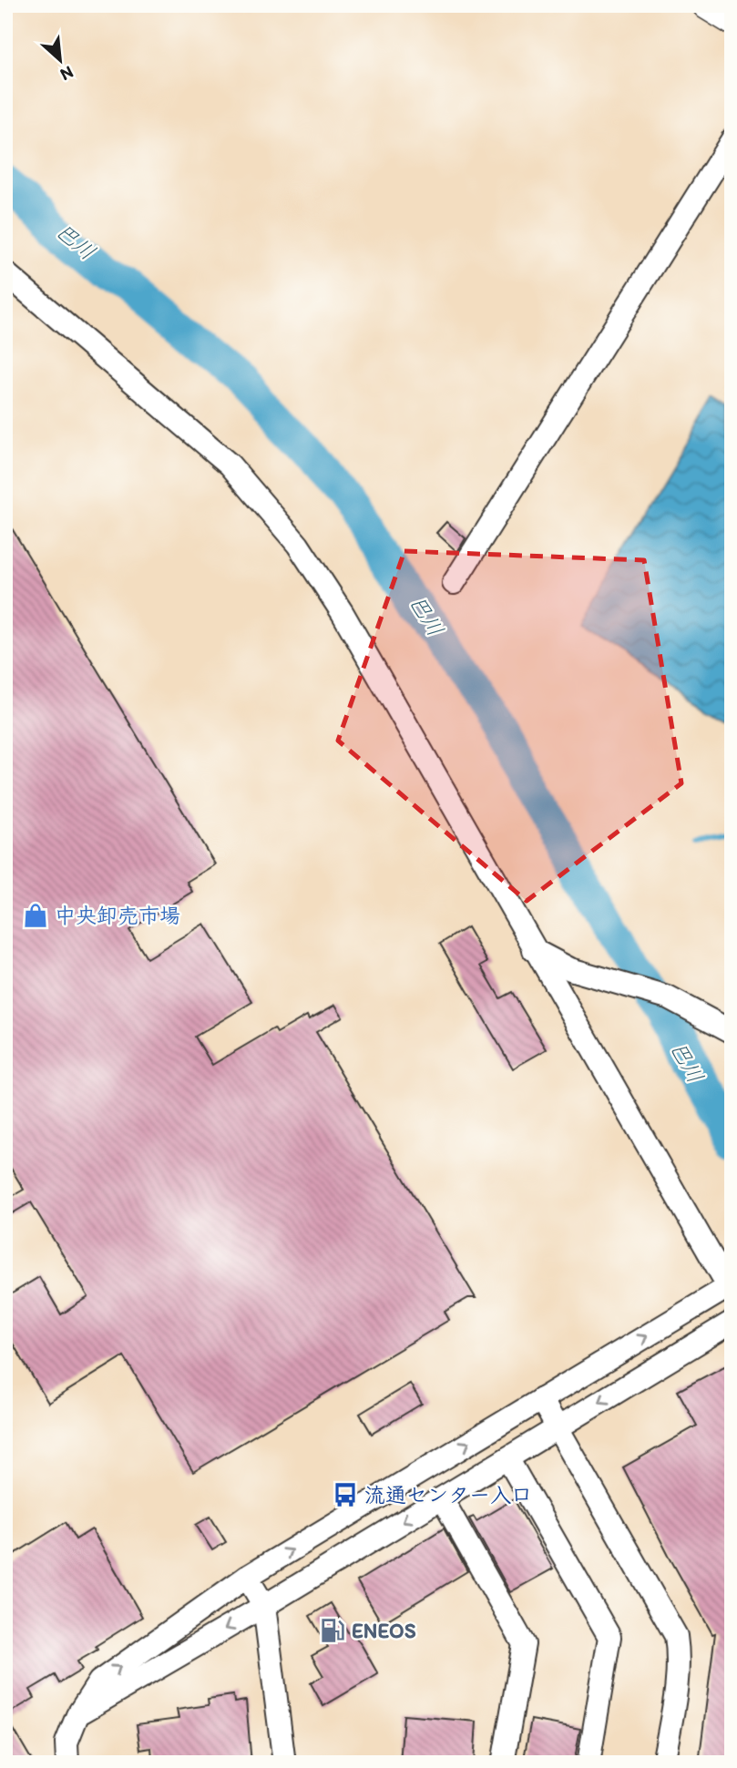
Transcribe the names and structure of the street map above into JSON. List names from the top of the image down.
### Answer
{
  "water": ["巴川"],
  "places": {
    "shop": ["中央卸売市場"],
    "bus stop": ["流通センター入口"],
    "fuel station": ["ENEOS"]
  },
  "north": "bottom right"
}
